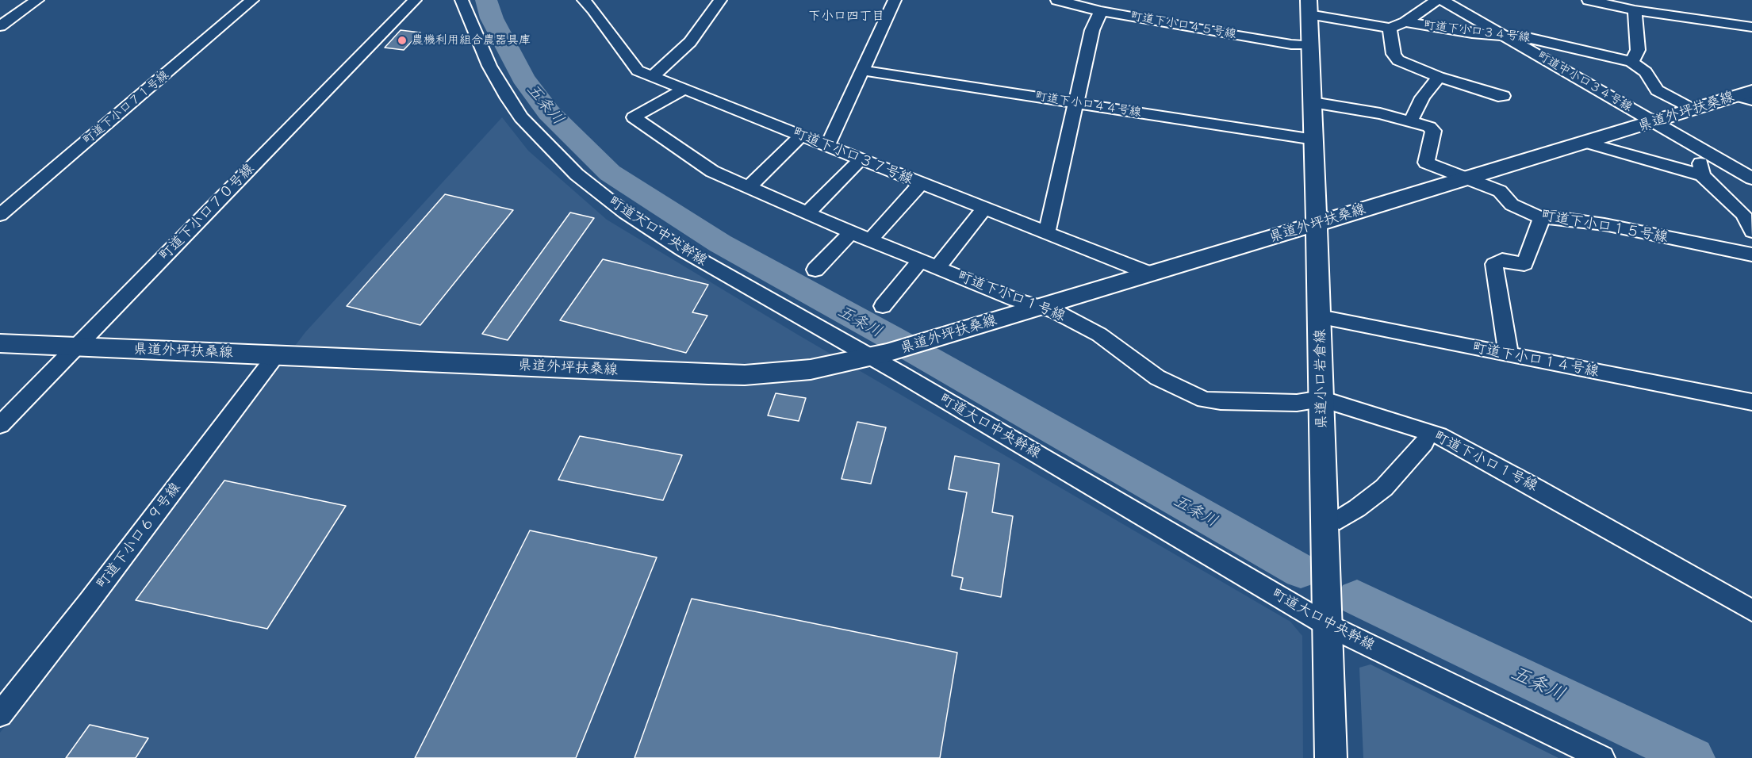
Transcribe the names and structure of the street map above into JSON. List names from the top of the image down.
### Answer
{
  "streets": {
    "main road": ["県道外坪扶桑線", "県道小口岩倉線"],
    "street": [
      "町道下小口４５号線",
      "町道下小口３４号線",
      "町道中小口３４号線",
      "町道下小口４４号線",
      "町道下小口７１号線",
      "町道下小口３７号線",
      "町道下小口７０号線",
      "町道下小口１５号線",
      "町道大口中央幹線",
      "町道下小口１号線",
      "町道下小口１４号線",
      "町道下小口６９号線"
    ]
  },
  "crossings": [
    ["町道下小口４５号線", "県道小口岩倉線"],
    ["町道下小口３４号線", "町道中小口３４号線"],
    ["町道中小口３４号線", "県道外坪扶桑線"],
    ["町道下小口４４号線", "県道小口岩倉線"],
    ["県道外坪扶桑線", "町道下小口３７号線"],
    ["県道外坪扶桑線", "町道下小口７０号線"],
    ["県道外坪扶桑線", "町道下小口１５号線"],
    ["県道外坪扶桑線", "町道大口中央幹線"],
    ["県道外坪扶桑線", "町道下小口１号線"],
    ["県道外坪扶桑線", "県道小口岩倉線"],
    ["県道外坪扶桑線", "町道下小口６９号線"],
    ["町道下小口３７号線", "町道下小口１号線"],
    ["町道下小口１５号線", "県道小口岩倉線"],
    ["町道大口中央幹線", "県道小口岩倉線"],
    ["町道下小口１号線", "県道小口岩倉線"],
    ["町道下小口１４号線", "県道小口岩倉線"]
  ],
  "districts": ["下小口四丁目"],
  "water": ["五条川"],
  "places": ["農機利用組合農器具庫"]
}
